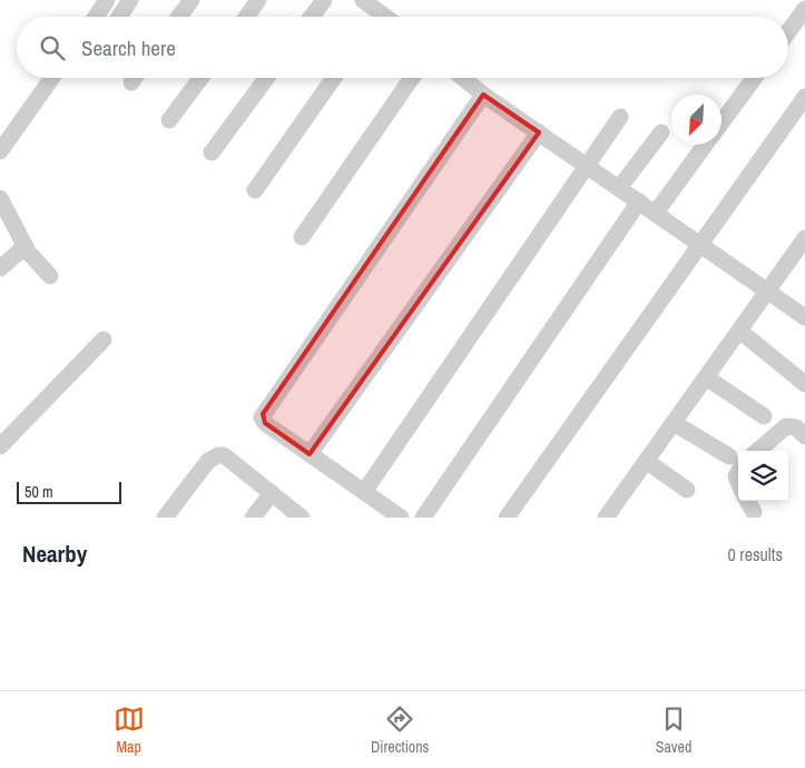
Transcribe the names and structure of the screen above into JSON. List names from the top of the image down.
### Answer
{
  "scale_bar": "50 m",
  "north": "bottom left",
  "page": {
    "search": "Search here",
    "scale": "50 m",
    "heading": ["Nearby", "0 results"],
    "nav": ["Map", "Directions", "Saved"]
  }
}
